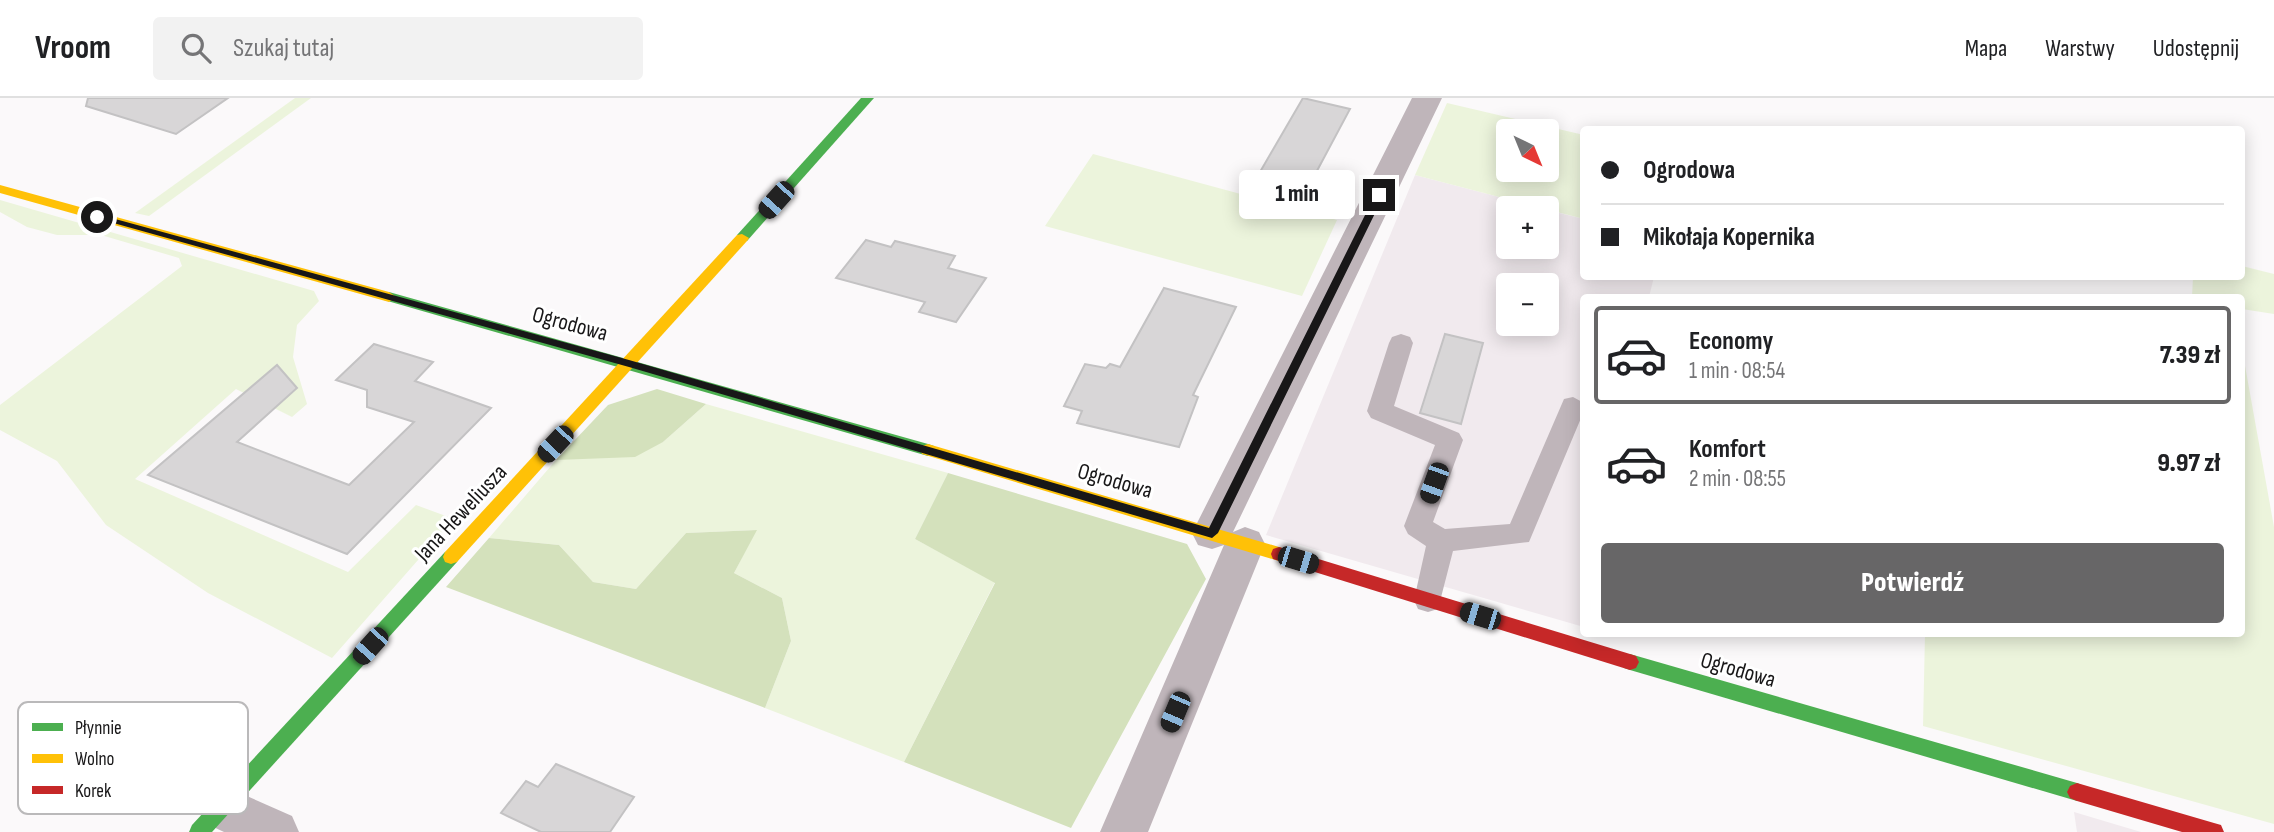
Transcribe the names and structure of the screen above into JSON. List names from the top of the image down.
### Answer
{
  "streets": {
    "street": ["Ogrodowa", "Jana Heweliusza"]
  },
  "crossings": [
    ["Ogrodowa", "Jana Heweliusza"]
  ],
  "legend": ["Płynnie", "Wolno", "Korek"],
  "north": "bottom right",
  "page": {
    "header": "Vroom",
    "search": "Szukaj tutaj",
    "nav": ["Mapa", "Warstwy", "Udostępnij"],
    "map_buttons": ["+", "−"],
    "banner": ["Ogrodowa", "Mikołaja Kopernika"],
    "bubble": "1 min",
    "list": [
      {
        "name": "Economy",
        "note": "1 min · 08:54",
        "value": "7.39 zł"
      },
      {
        "name": "Komfort",
        "note": "2 min · 08:55",
        "value": "9.97 zł"
      }
    ],
    "buttons": "Potwierdź"
  }
}
